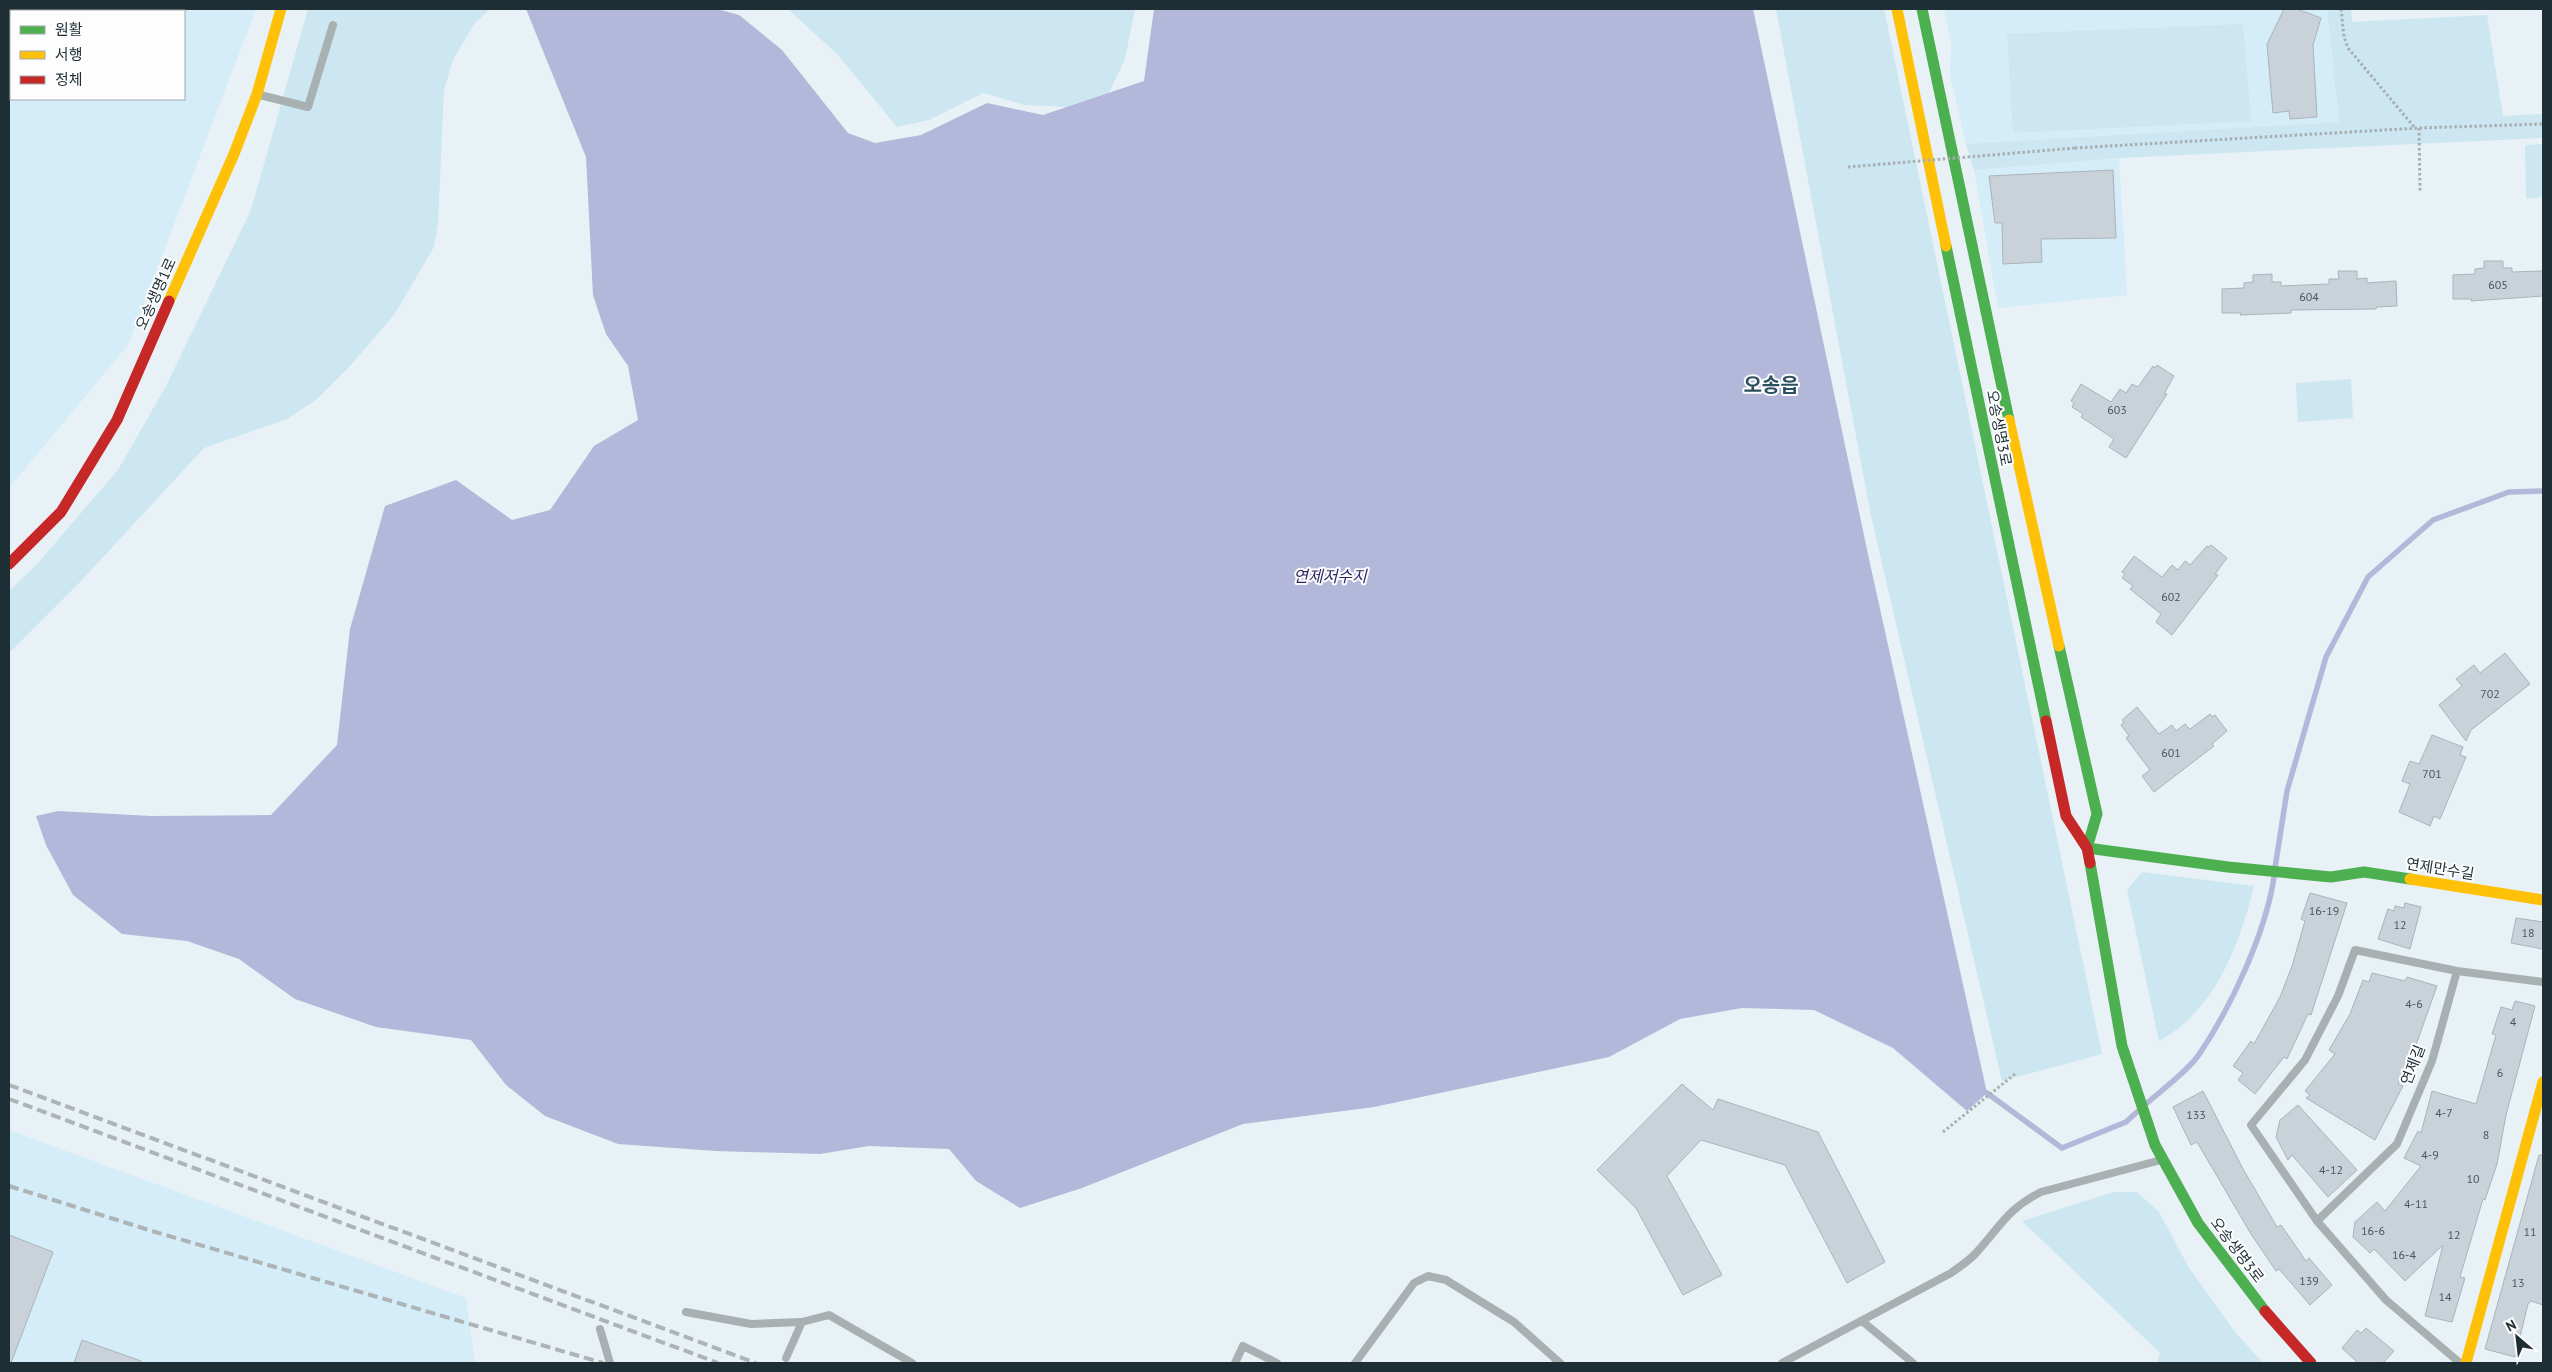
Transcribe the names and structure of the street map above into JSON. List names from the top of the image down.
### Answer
{
  "streets": {
    "street": ["오송생명1로", "오송생명3로", "연제만수길"],
    "lane": ["연제길"]
  },
  "crossings": [
    ["오송생명3로", "연제만수길"]
  ],
  "districts": ["오송읍"],
  "water": ["연제저수지"],
  "house_numbers": [
    "605",
    "604",
    "603",
    "602",
    "702",
    "601",
    "701",
    "16-19",
    "12",
    "18",
    "4-6",
    "4",
    "6",
    "4-7",
    "133",
    "8",
    "4-9",
    "4-12",
    "10",
    "4-11",
    "16-6",
    "11",
    "12",
    "16-4",
    "139",
    "13",
    "14"
  ],
  "legend": ["원활", "서행", "정체"],
  "north": "top left"
}
